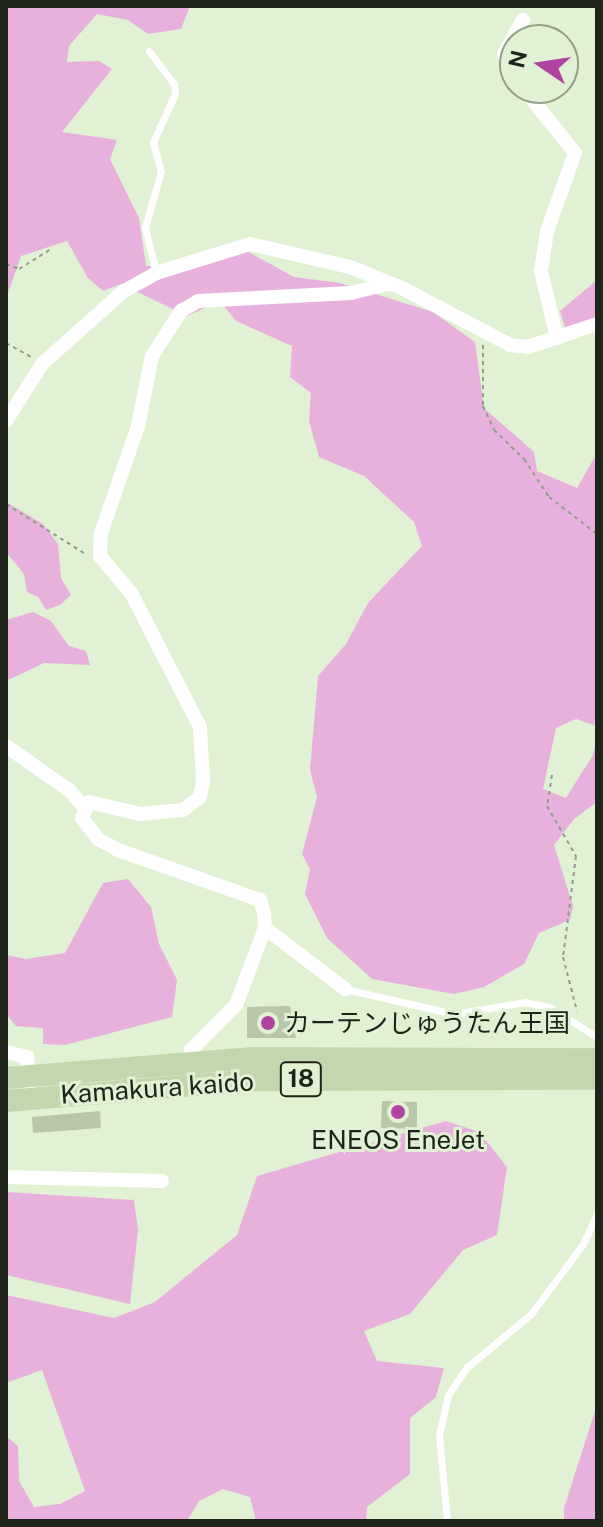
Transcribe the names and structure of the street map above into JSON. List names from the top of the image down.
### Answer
{
  "streets": {
    "main road": ["18", "Kamakura kaido"]
  },
  "places": ["カーテンじゅうたん王国", "ENEOS EneJet"],
  "north": "left"
}
